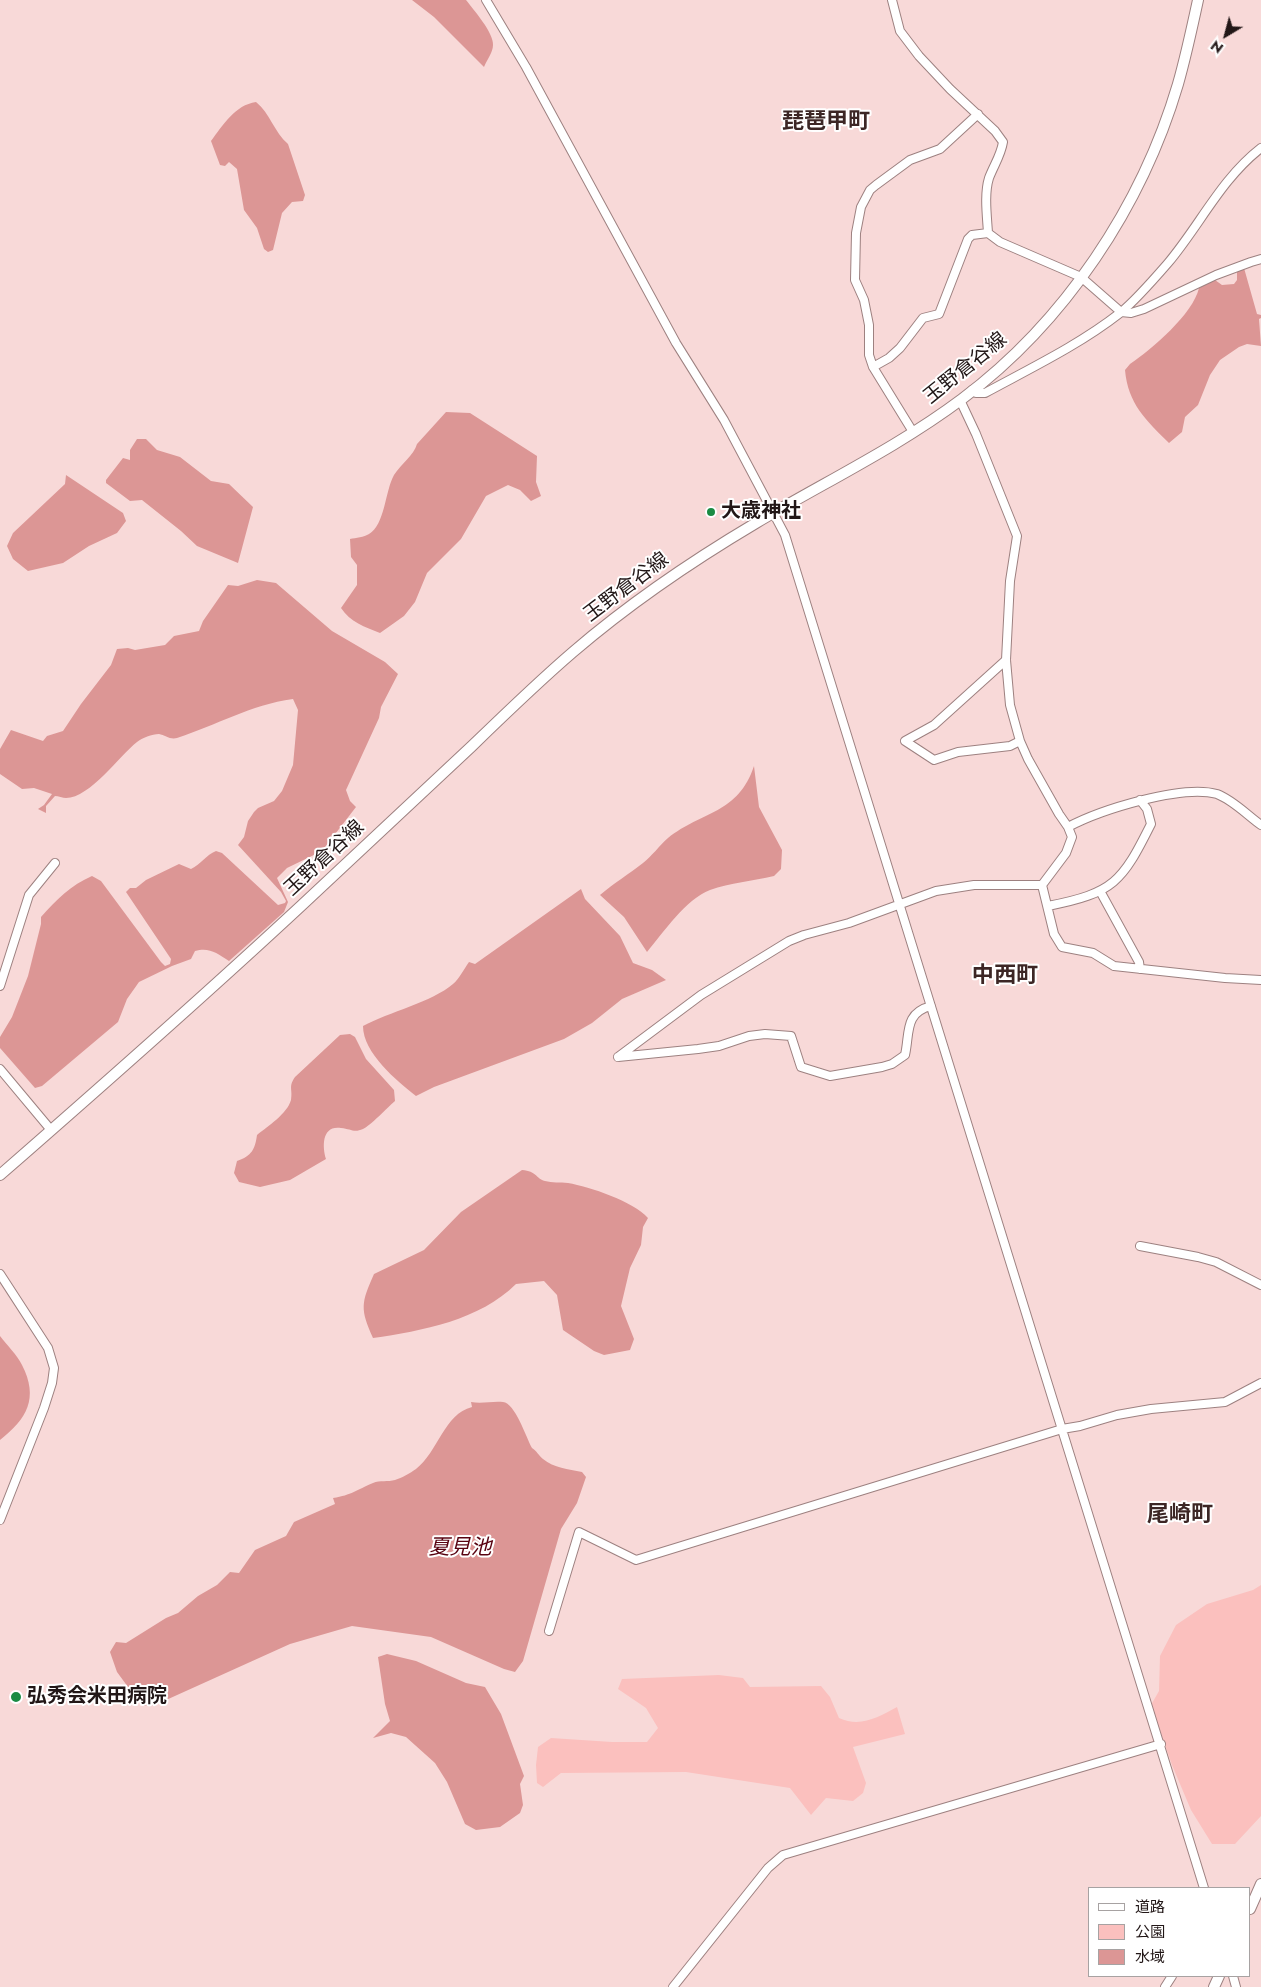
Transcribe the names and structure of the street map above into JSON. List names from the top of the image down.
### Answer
{
  "streets": {
    "main road": ["玉野倉谷線"]
  },
  "districts": ["琵琶甲町", "中西町", "尾崎町"],
  "water": ["夏見池"],
  "places": ["大歳神社", "弘秀会米田病院"],
  "legend": ["道路", "公園", "水域"],
  "north": "bottom left"
}
